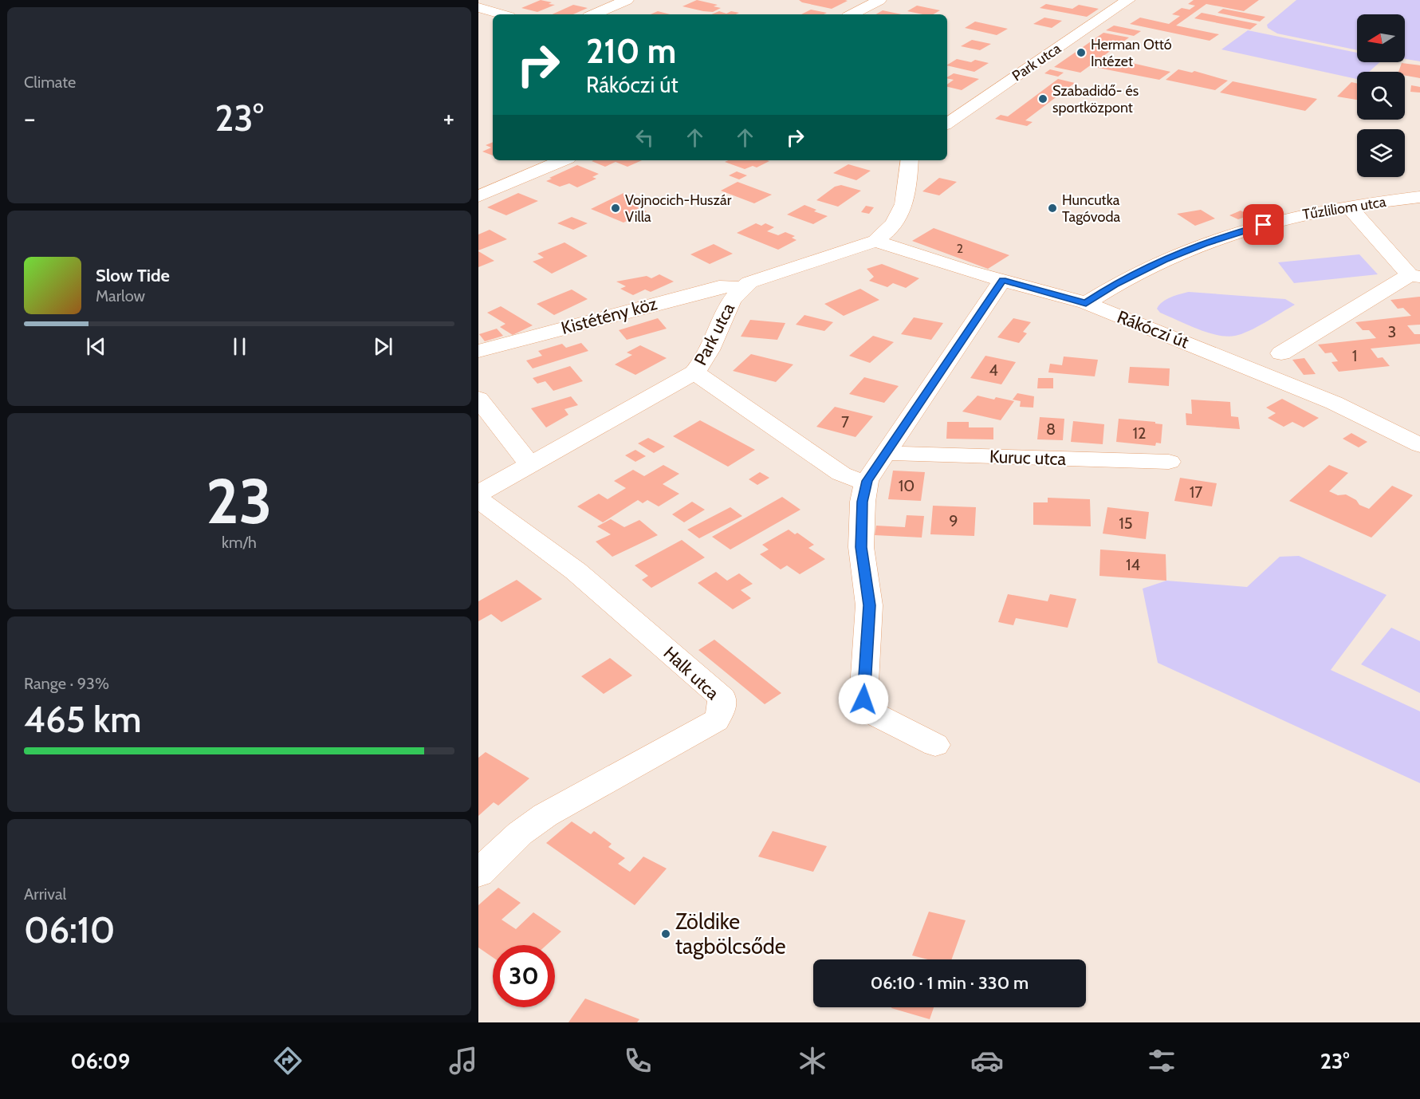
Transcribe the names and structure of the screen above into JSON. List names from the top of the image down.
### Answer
{
  "streets": {
    "street": [
      "Park utca",
      "Tűzliliom utca",
      "Kistétény köz",
      "Rákóczi út",
      "Kuruc utca",
      "Halk utca"
    ]
  },
  "crossings": [
    ["Park utca", "Kistétény köz"],
    ["Park utca", "Rákóczi út"],
    ["Tűzliliom utca", "Rákóczi út"]
  ],
  "places": [
    "Herman Ottó Intézet",
    "Szabadidő- és sportközpont",
    "Vojnocich-Huszár Villa",
    "Huncutka Tagóvoda",
    "Zöldike tagbölcsőde"
  ],
  "house_numbers": [
    "2",
    "3",
    "1",
    "4",
    "7",
    "8",
    "12",
    "10",
    "17",
    "9",
    "15",
    "14"
  ],
  "north": "left",
  "page": {
    "tile": [
      "Climate",
      ["23", "km/h"],
      ["Range · 93%", "465 km"],
      ["Arrival", "06:10"]
    ],
    "turn": ["210 m", "Rákóczi út"],
    "heat": ["−", "23°", "+"],
    "song": ["Slow Tide", "Marlow"],
    "limit": "30",
    "trip": "06:10 · 1 min · 330 m",
    "tabs": ["06:09", "23°"]
  }
}
